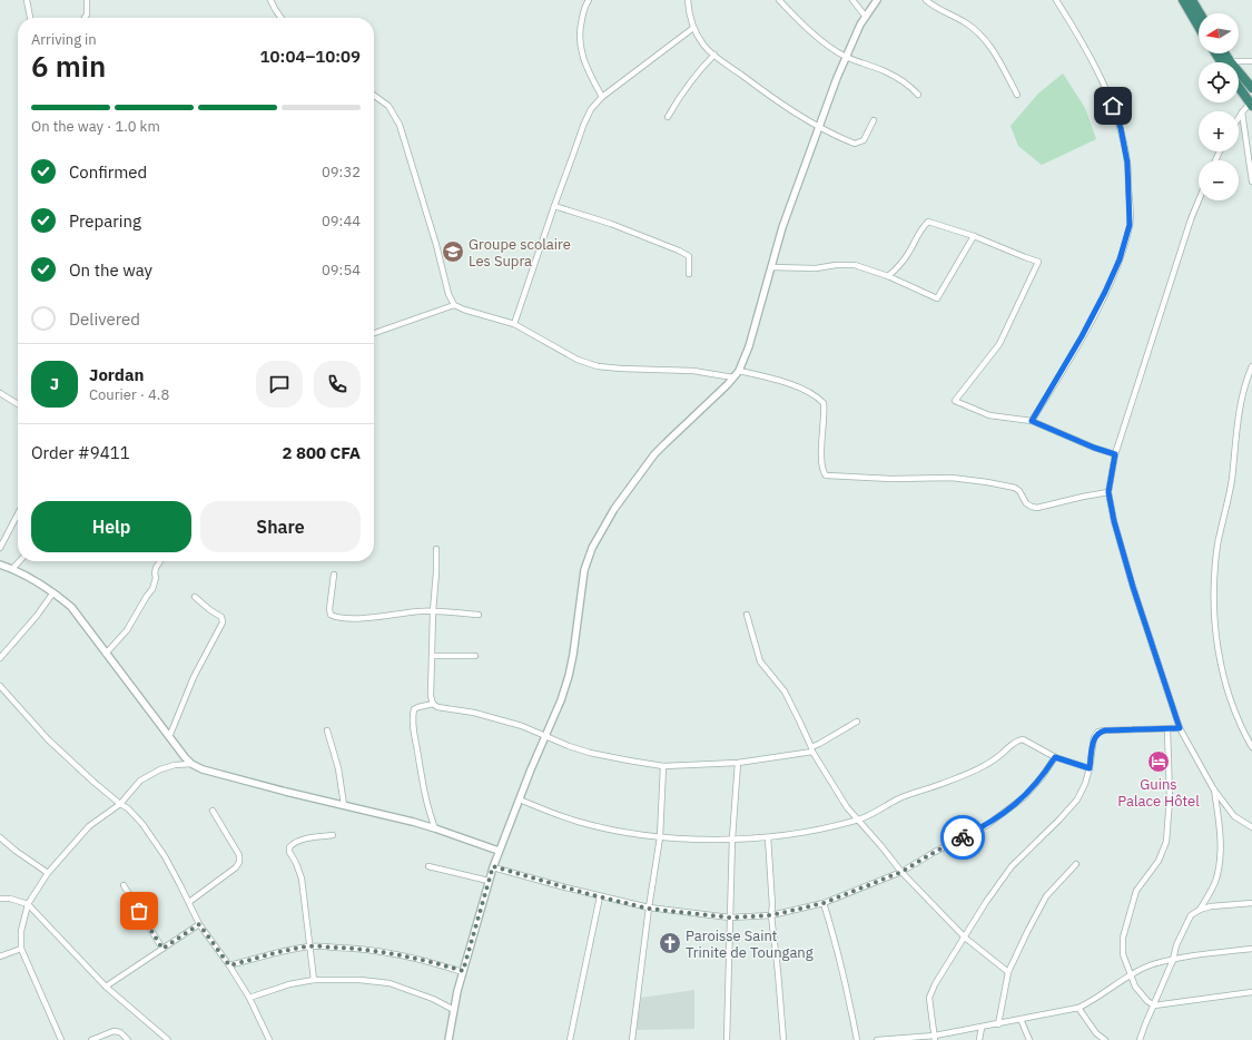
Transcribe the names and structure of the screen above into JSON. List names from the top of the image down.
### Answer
{
  "places": {
    "school or university": ["Groupe scolaire Les Supra"],
    "hotel": ["Guins Palace Hôtel"],
    "church": ["Paroisse Saint Trinite de Toungang"]
  },
  "north": "left",
  "page": {
    "map_buttons": ["+", "−"],
    "heading": ["6 min", "Arriving in", "10:04–10:09"],
    "panel": [
      "Jordan",
      "Courier · 4.8",
      "Order #9411",
      "2 800 CFA"
    ],
    "bar": "On the way · 1.0 km",
    "list": [
      ["Confirmed", "09:32"],
      ["Preparing", "09:44"],
      ["On the way", "09:54"],
      "Delivered"
    ],
    "round": "J",
    "buttons": ["Help", "Share"]
  }
}
